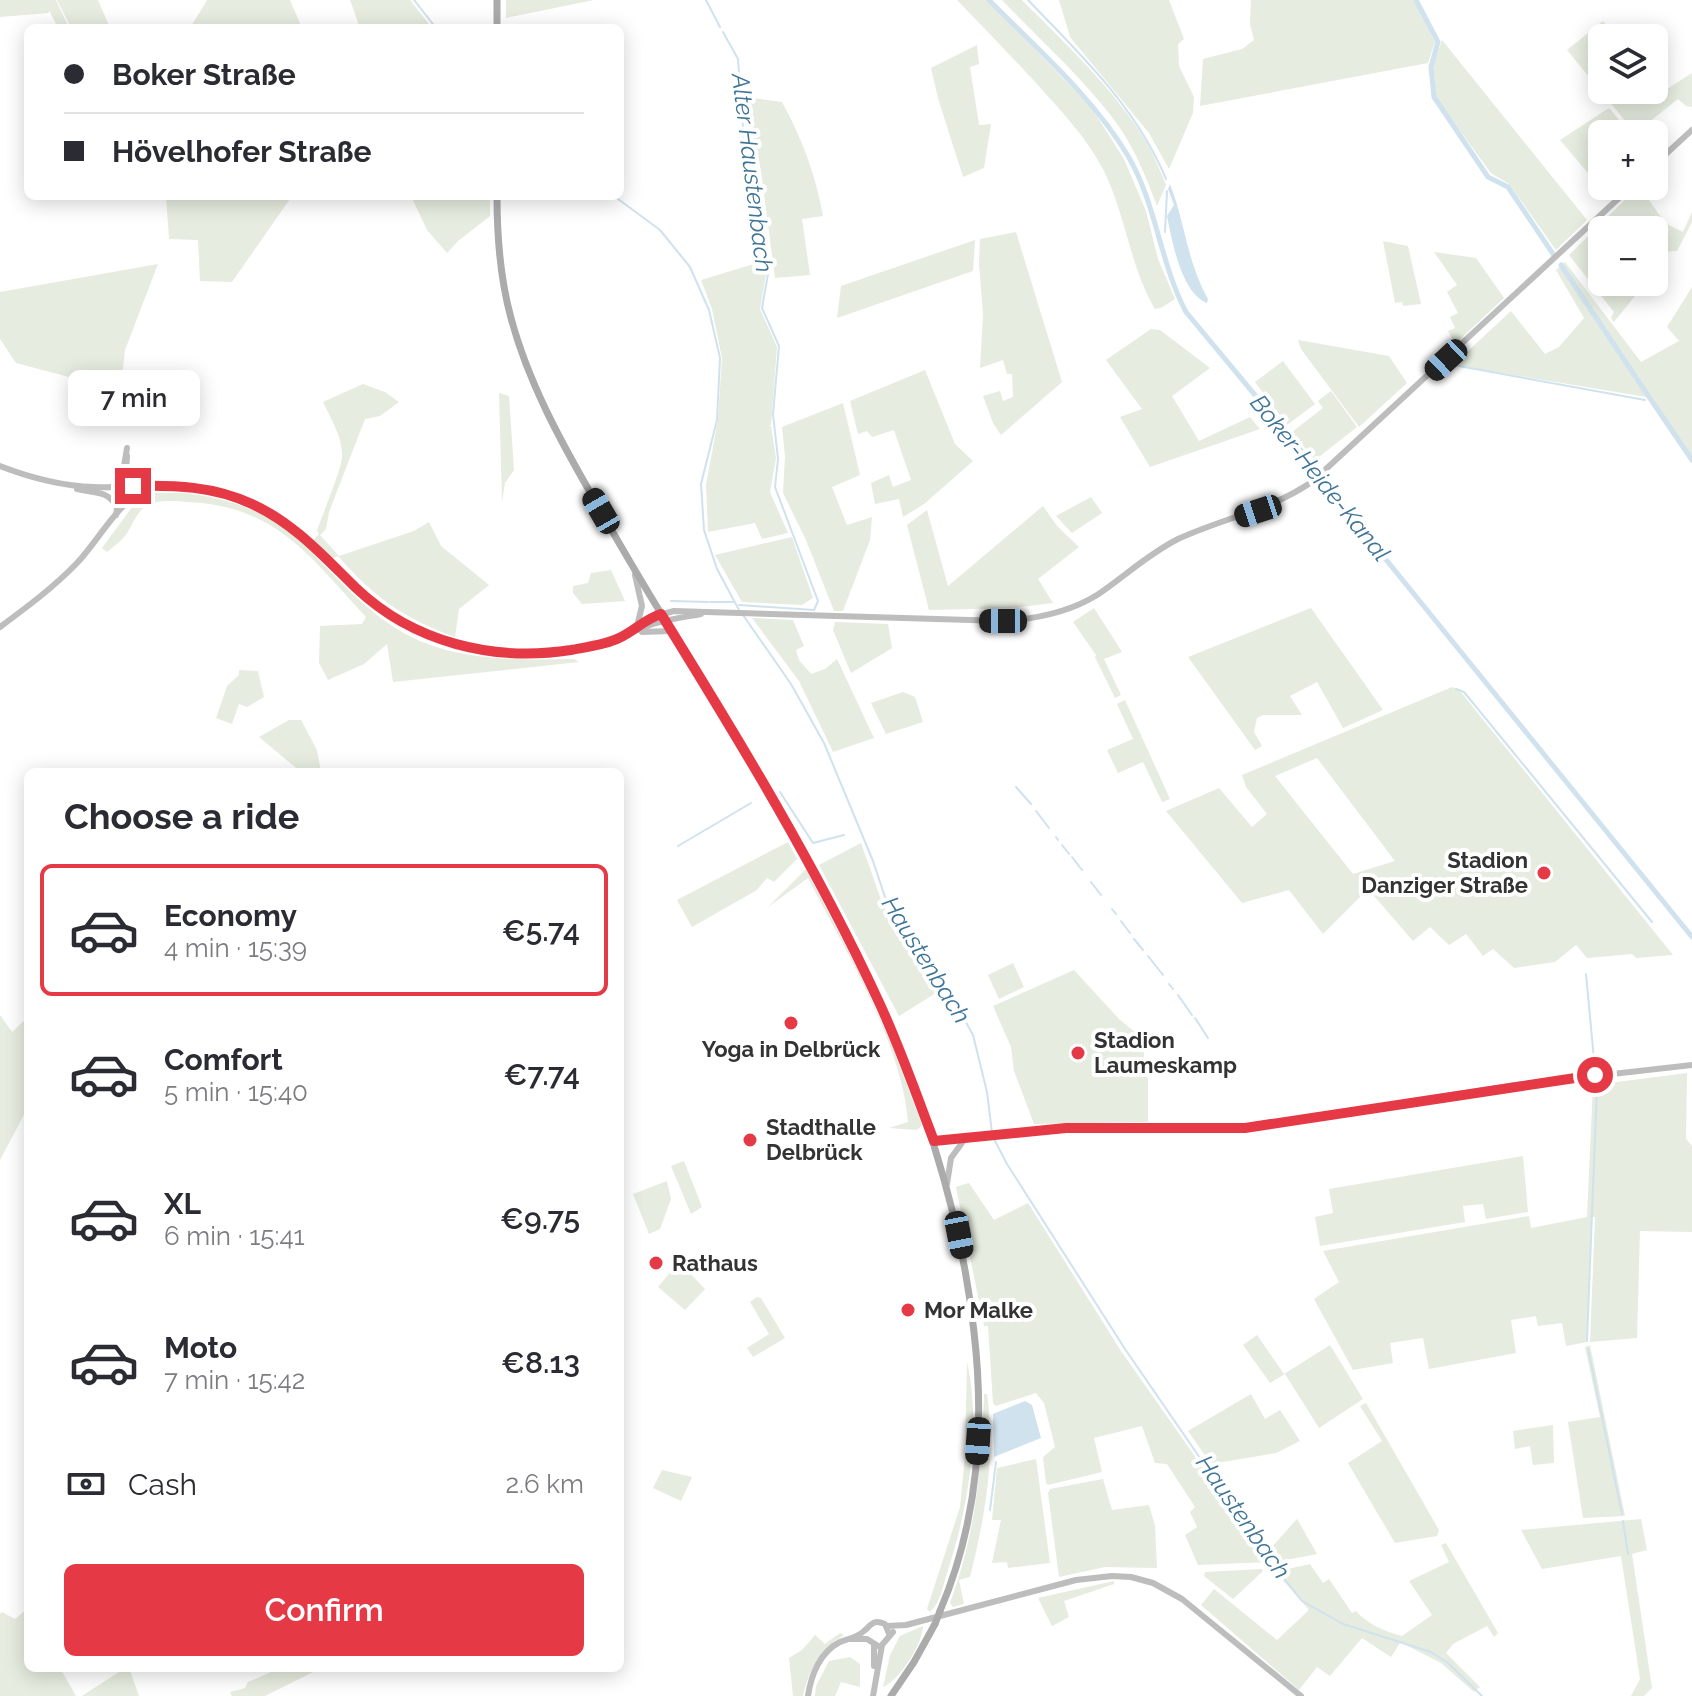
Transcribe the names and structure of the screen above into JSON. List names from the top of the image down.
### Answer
{
  "water": ["Alter Haustenbach", "Boker-Heide-Kanal", "Haustenbach"],
  "places": [
    "Stadion Danziger Straße",
    "Yoga in Delbrück",
    "Stadion Laumeskamp",
    "Stadthalle Delbrück",
    "Rathaus",
    "Mor Malke"
  ],
  "page": {
    "map_buttons": ["+", "−"],
    "banner": ["Boker Straße", "Hövelhofer Straße"],
    "bubble": "7 min",
    "heading": "Choose a ride",
    "list": [
      {
        "name": "Economy",
        "note": "4 min · 15:39",
        "value": "€5.74"
      },
      {
        "name": "Comfort",
        "note": "5 min · 15:40",
        "value": "€7.74"
      },
      {
        "name": "XL",
        "note": "6 min · 15:41",
        "value": "€9.75"
      },
      {
        "name": "Moto",
        "note": "7 min · 15:42",
        "value": "€8.13"
      }
    ],
    "pay": ["Cash", "2.6 km"],
    "buttons": "Confirm"
  }
}
